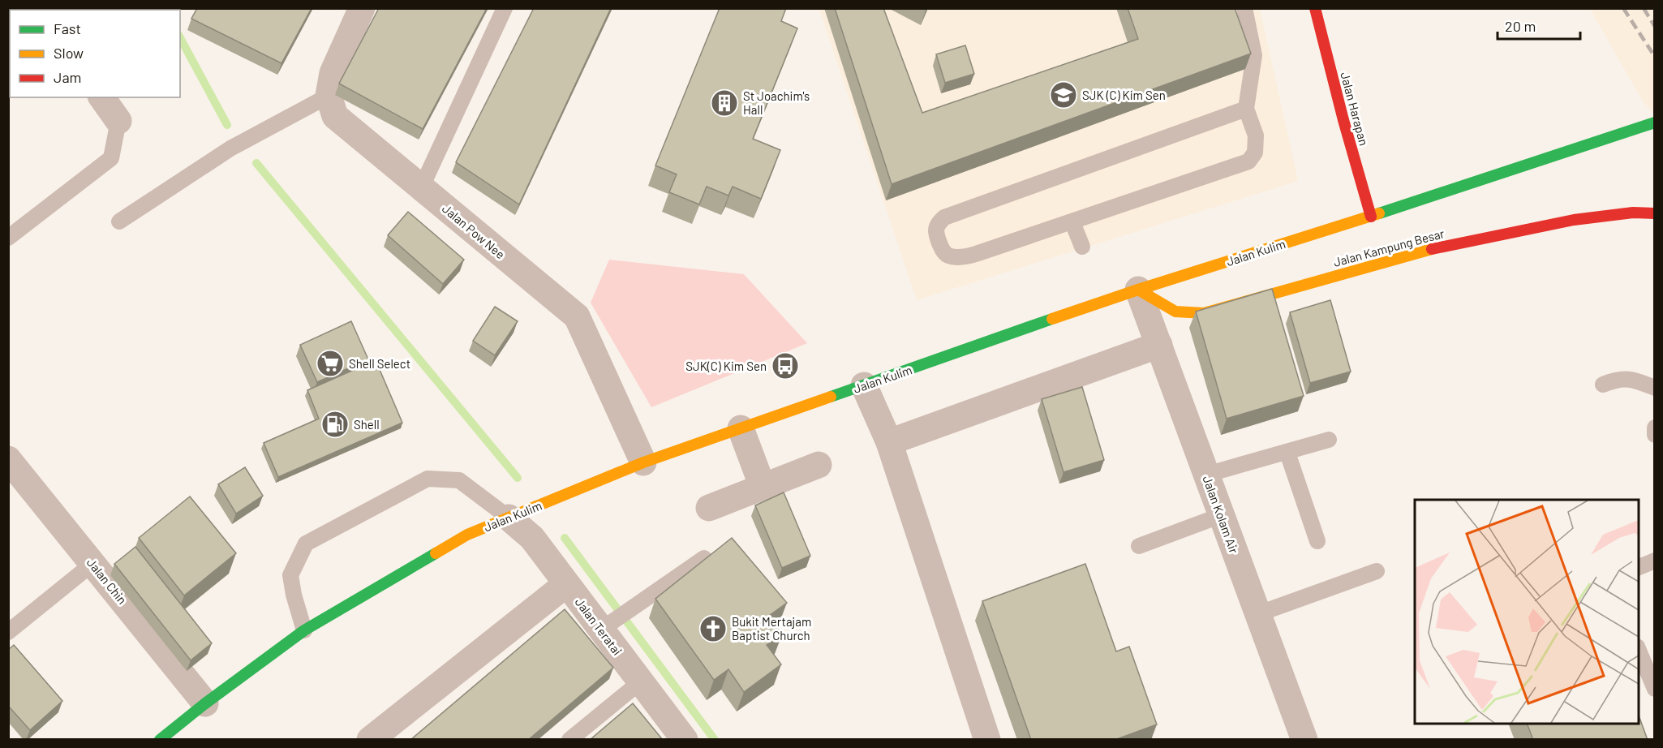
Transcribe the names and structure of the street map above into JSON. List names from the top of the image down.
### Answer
{
  "streets": {
    "main road": ["Jalan Harapan", "Jalan Kampung Besar", "Jalan Kulim"],
    "street": [
      "Jalan Pow Nee",
      "Jalan Kolam Air",
      "Jalan Chin",
      "Jalan Teratai"
    ]
  },
  "crossings": [
    ["Jalan Harapan", "Jalan Kulim"],
    ["Jalan Pow Nee", "Jalan Kulim"],
    ["Jalan Kampung Besar", "Jalan Kulim"],
    ["Jalan Kampung Besar", "Jalan Kolam Air"],
    ["Jalan Kulim", "Jalan Kolam Air"],
    ["Jalan Kulim", "Jalan Chin"],
    ["Jalan Kulim", "Jalan Teratai"]
  ],
  "places": {
    "school or university": ["SJK (C) Kim Sen"],
    "building": ["St Joachim's Hall"],
    "supermarket": ["Shell Select"],
    "bus stop": ["SJK(C) Kim Sen"],
    "fuel station": ["Shell"],
    "church": ["Bukit Mertajam Baptist Church"]
  },
  "legend": ["Fast", "Slow", "Jam"],
  "scale_bar": "20 m"
}
